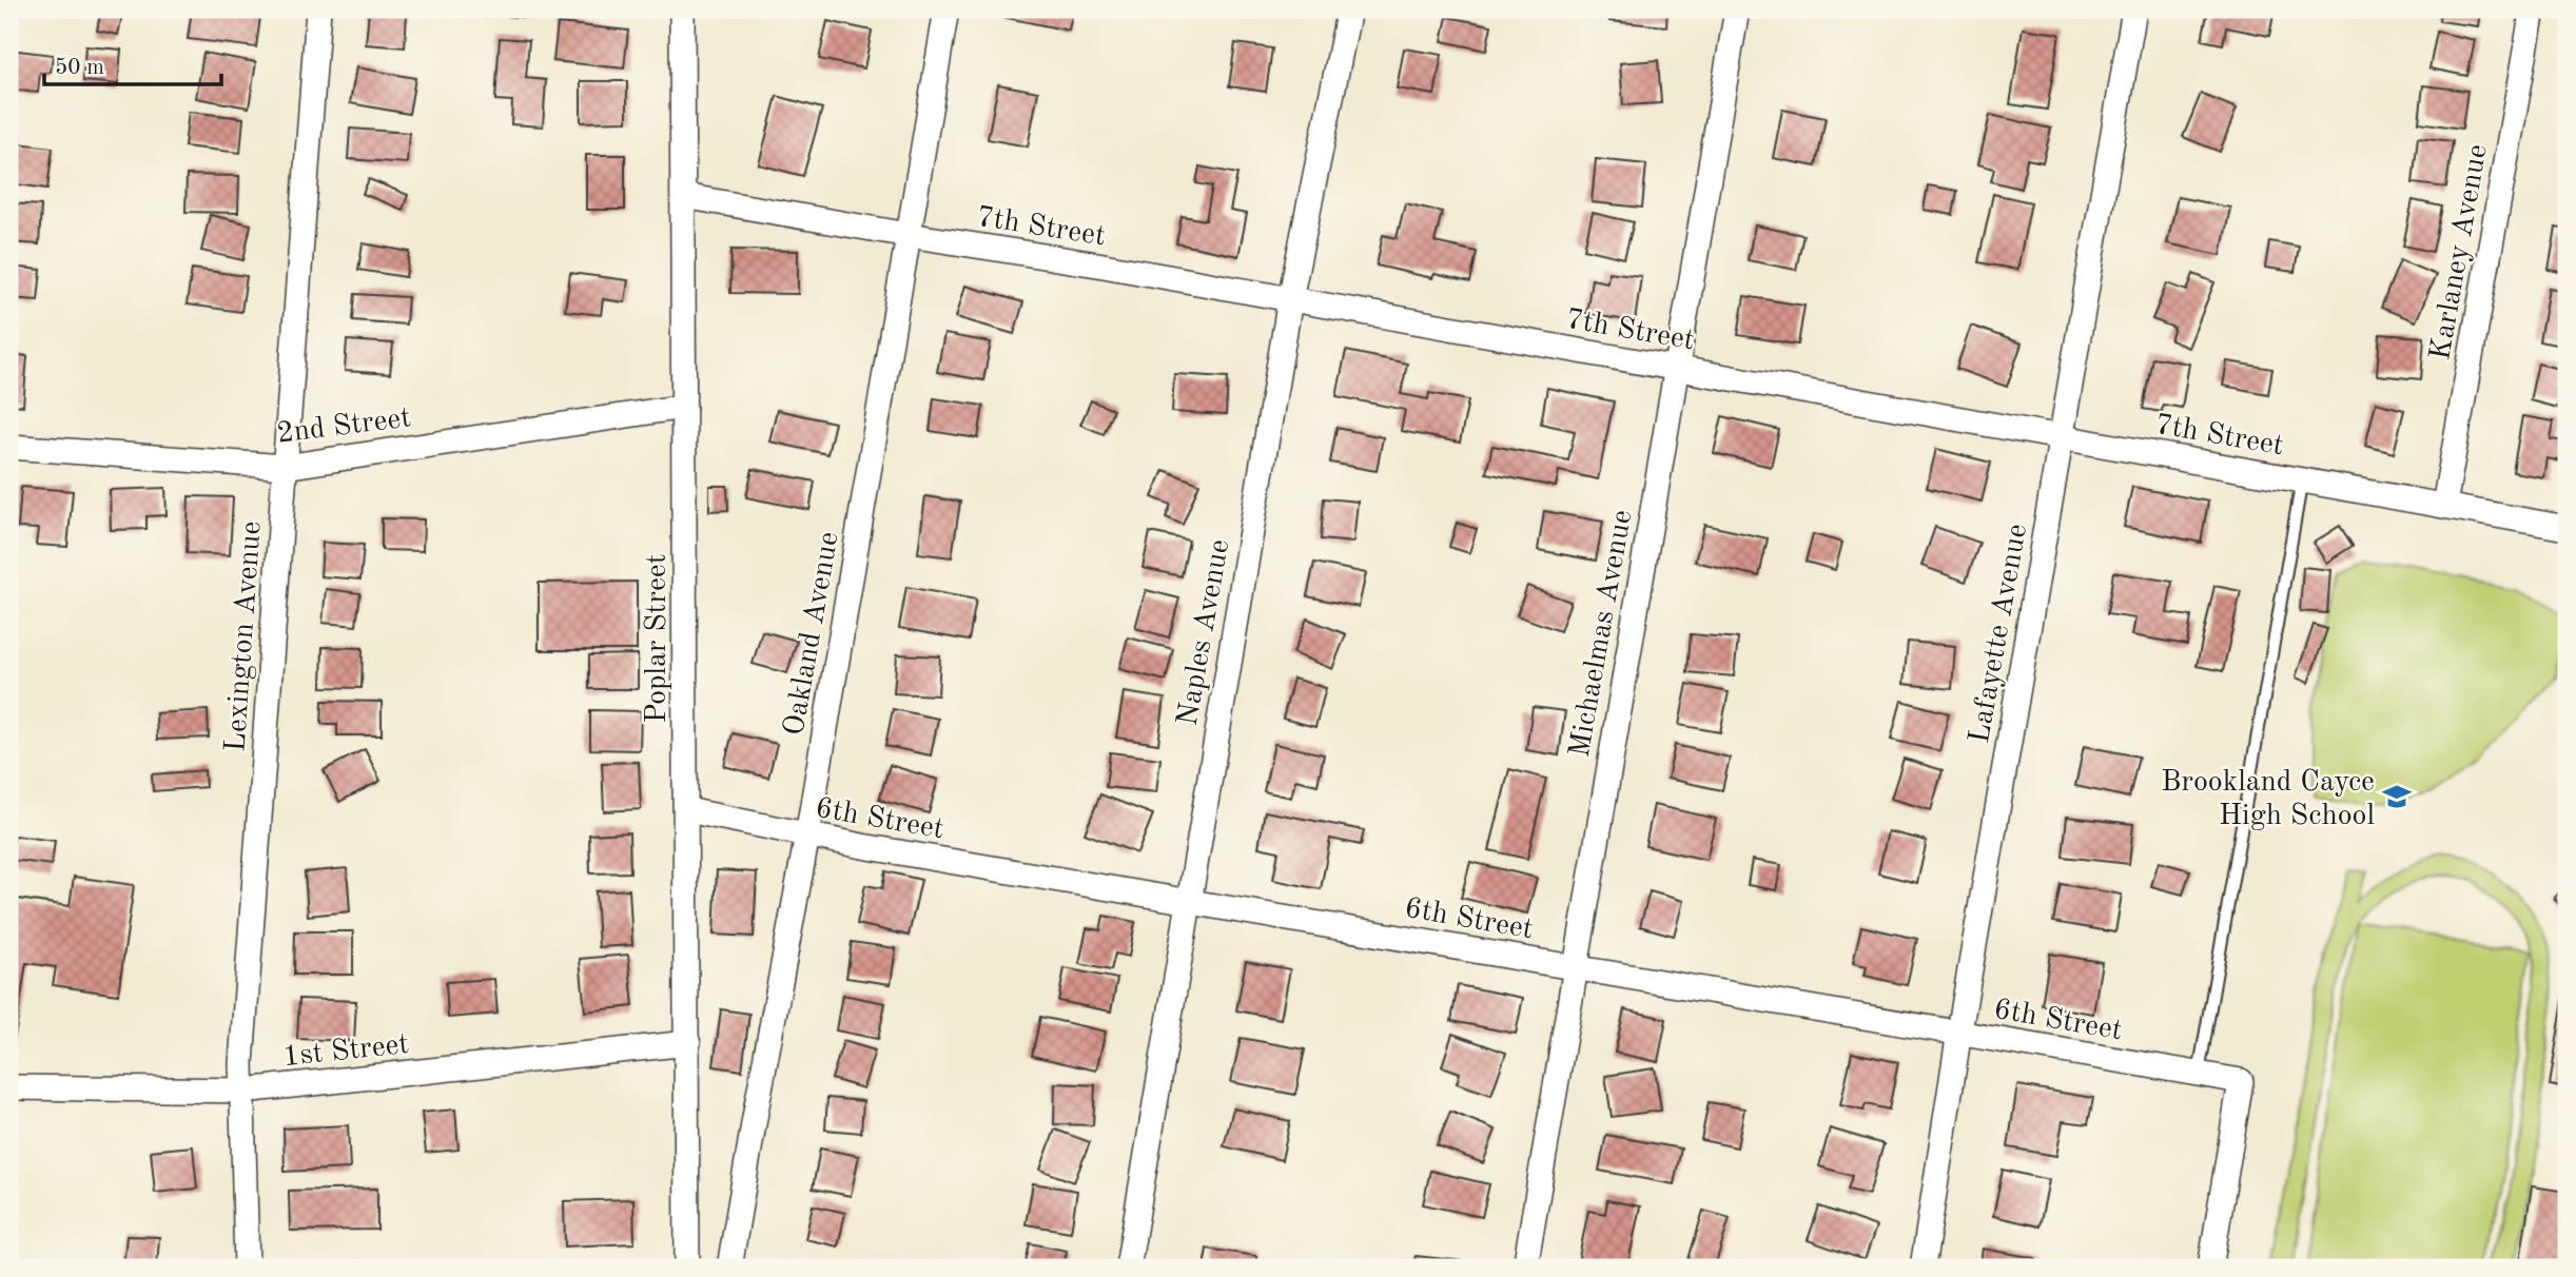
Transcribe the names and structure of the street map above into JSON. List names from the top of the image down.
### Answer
{
  "streets": {
    "street": [
      "7th Street",
      "Karlaney Avenue",
      "2nd Street",
      "Naples Avenue",
      "Oakland Avenue",
      "Michaelmas Avenue",
      "Lafayette Avenue",
      "Lexington Avenue",
      "Poplar Street",
      "6th Street",
      "1st Street"
    ]
  },
  "crossings": [
    ["7th Street", "Karlaney Avenue"],
    ["7th Street", "Naples Avenue"],
    ["7th Street", "Oakland Avenue"],
    ["7th Street", "Michaelmas Avenue"],
    ["7th Street", "Lafayette Avenue"],
    ["7th Street", "Poplar Street"],
    ["2nd Street", "Lexington Avenue"],
    ["2nd Street", "Poplar Street"],
    ["Naples Avenue", "6th Street"],
    ["Oakland Avenue", "6th Street"],
    ["Michaelmas Avenue", "6th Street"],
    ["Lafayette Avenue", "6th Street"],
    ["Lexington Avenue", "1st Street"],
    ["Poplar Street", "6th Street"],
    ["Poplar Street", "1st Street"]
  ],
  "places": {
    "school or university": ["Brookland Cayce High School"]
  },
  "scale_bar": "50 m"
}
